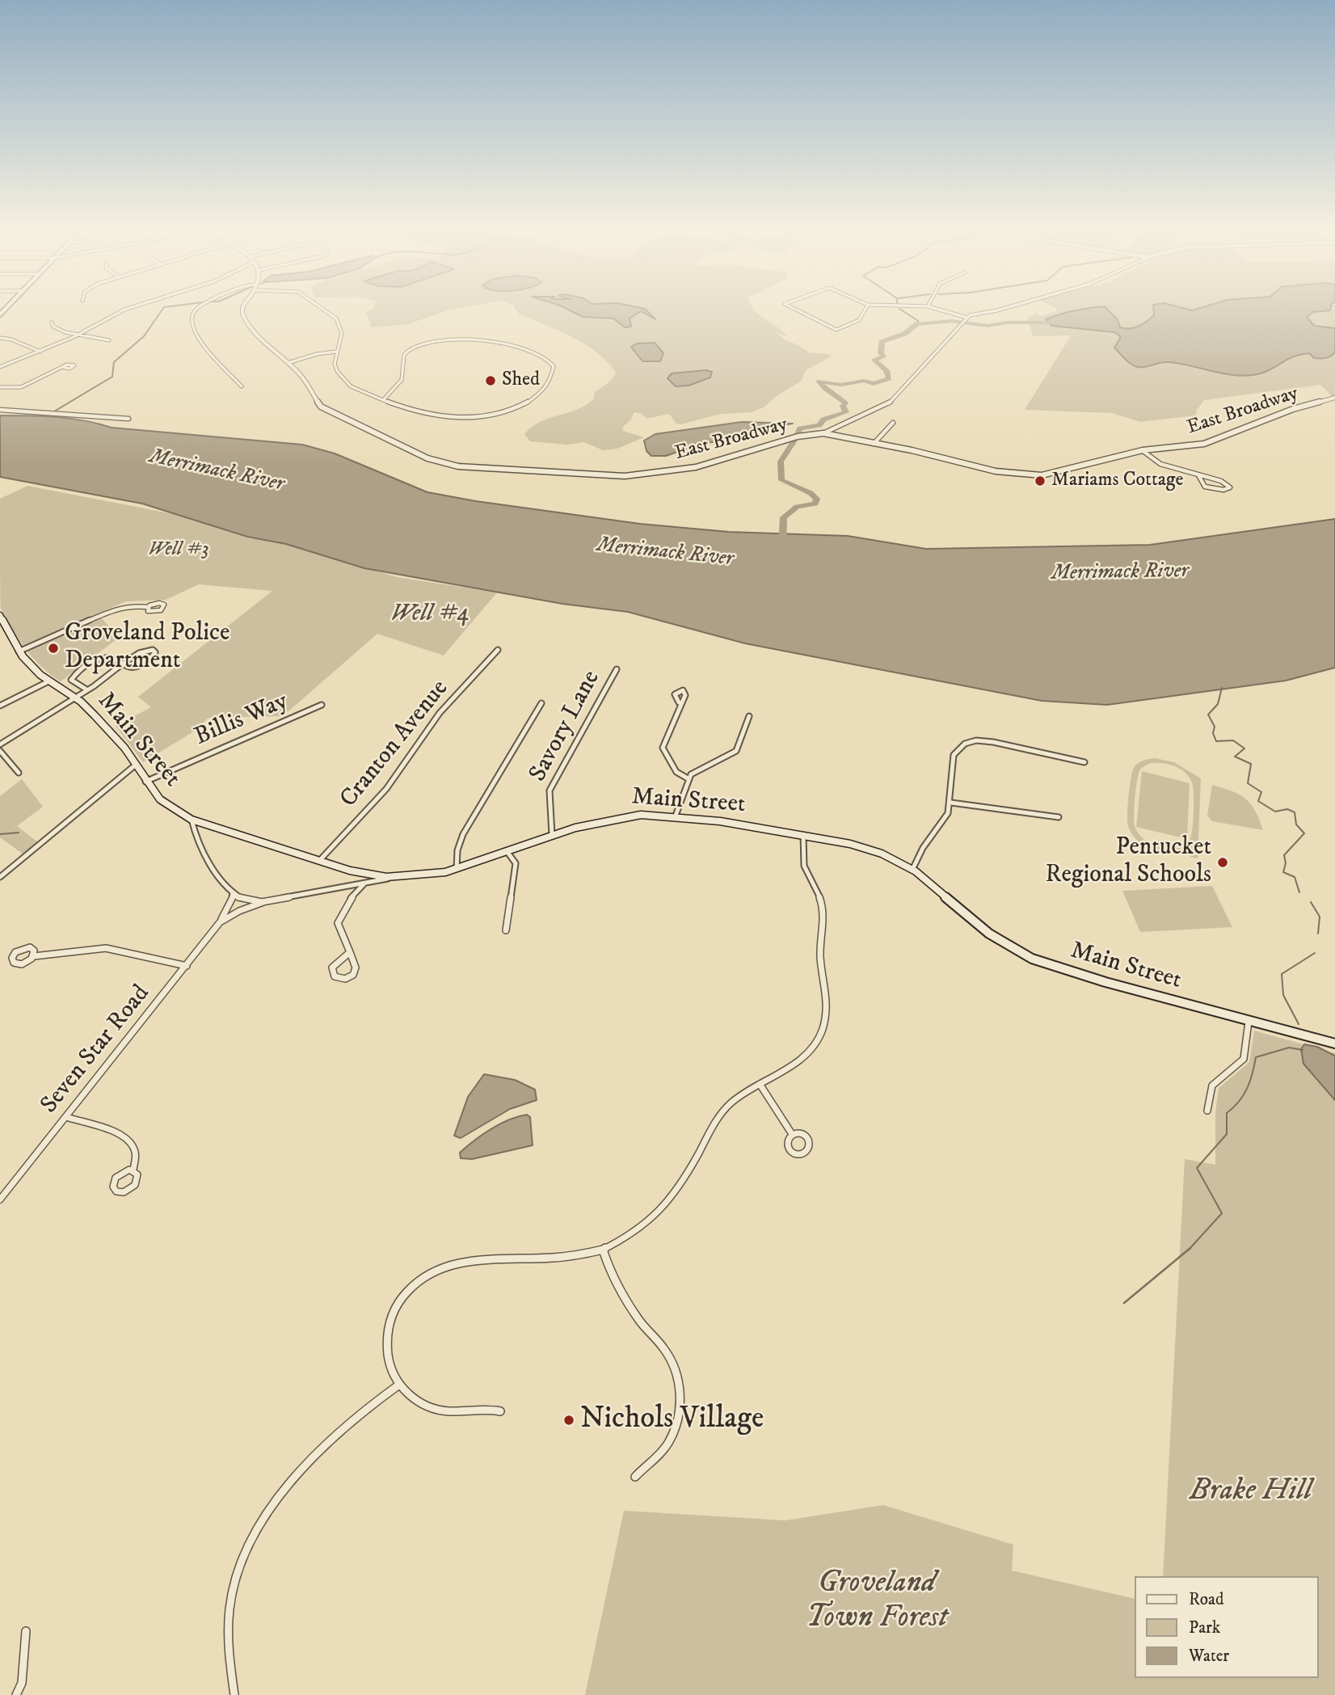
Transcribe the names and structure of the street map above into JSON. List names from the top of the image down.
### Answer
{
  "streets": {
    "main road": ["Main Street"],
    "street": [
      "East Broadway",
      "Billis Way",
      "Savory Lane",
      "Cranton Avenue",
      "Seven Star Road"
    ]
  },
  "crossings": [
    ["Billis Way", "Main Street"],
    ["Savory Lane", "Main Street"],
    ["Main Street", "Cranton Avenue"],
    ["Main Street", "Seven Star Road"]
  ],
  "water": ["Merrimack River"],
  "parks": [
    "Well #3",
    "Well #4",
    "Brake Hill",
    "Groveland Town Forest"
  ],
  "places": [
    "Shed",
    "Mariams Cottage",
    "Groveland Police Department",
    "Pentucket Regional Schools",
    "Nichols Village"
  ],
  "legend": ["Road", "Park", "Water"]
}
